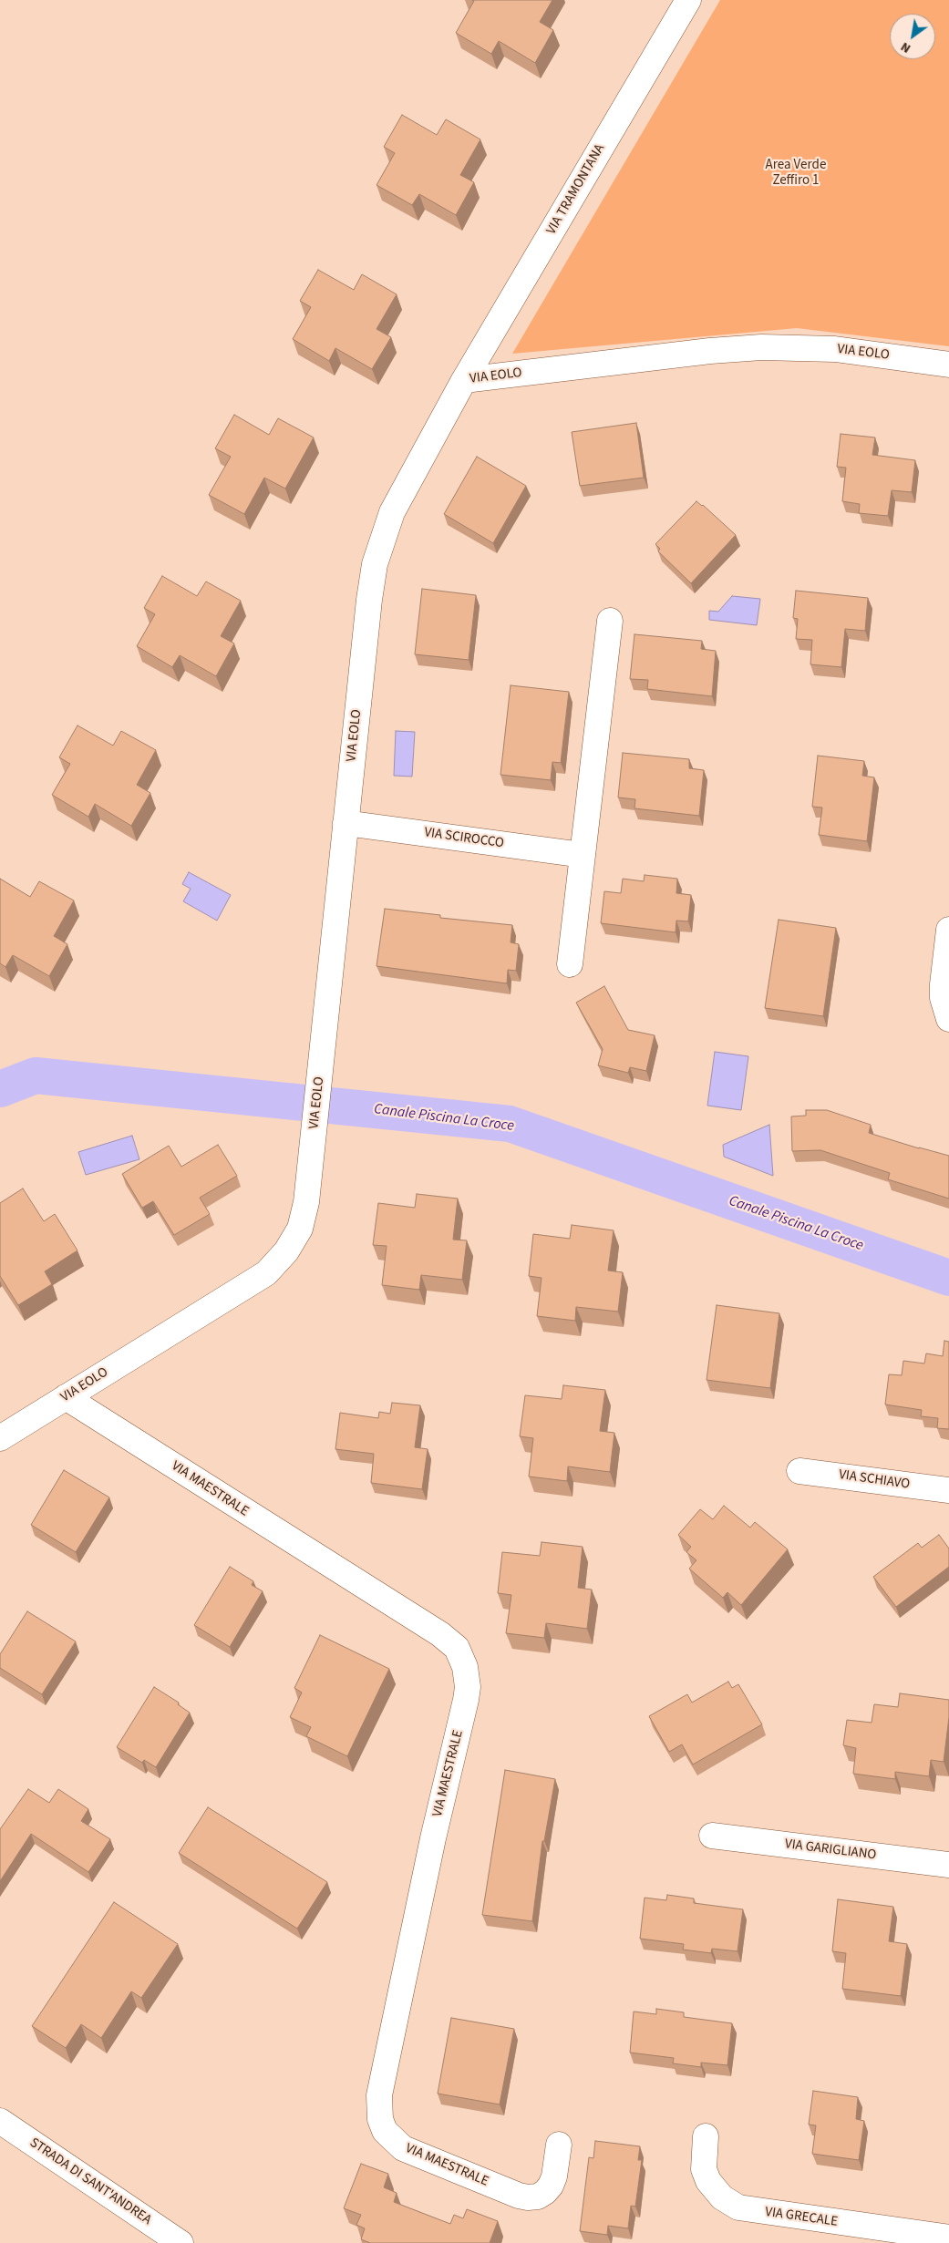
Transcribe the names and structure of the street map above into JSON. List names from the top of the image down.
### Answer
{
  "streets": {
    "street": [
      "VIA TRAMONTANA",
      "VIA EOLO",
      "VIA SCIROCCO",
      "VIA SCHIAVO",
      "VIA MAESTRALE",
      "VIA GARIGLIANO",
      "STRADA DI SANT'ANDREA",
      "VIA GRECALE"
    ]
  },
  "crossings": [
    ["VIA TRAMONTANA", "VIA EOLO"],
    ["VIA EOLO", "VIA SCIROCCO"],
    ["VIA EOLO", "VIA MAESTRALE"]
  ],
  "water": ["Canale Piscina La Croce"],
  "parks": ["Area Verde Zeffiro 1"],
  "north": "bottom left"
}
